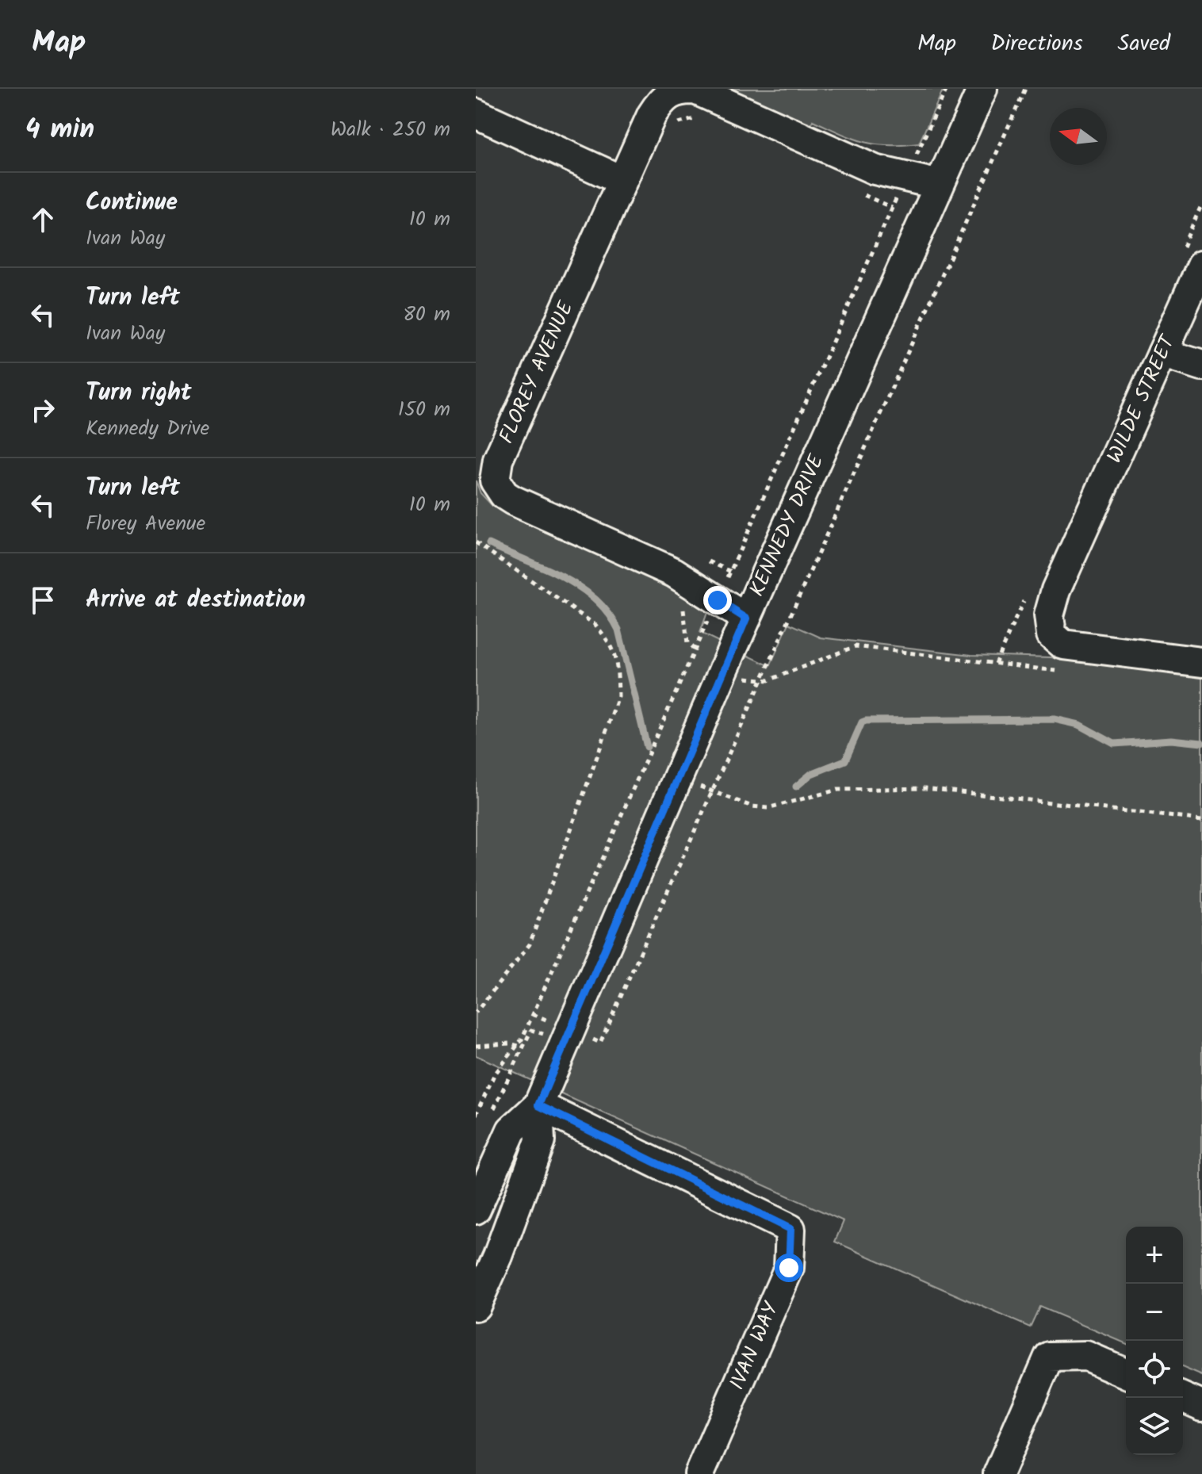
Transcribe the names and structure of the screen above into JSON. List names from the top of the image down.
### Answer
{
  "streets": {
    "street": [
      "FLOREY AVENUE",
      "WILDE STREET",
      "KENNEDY DRIVE",
      "IVAN WAY"
    ]
  },
  "crossings": [
    ["FLOREY AVENUE", "KENNEDY DRIVE"],
    ["KENNEDY DRIVE", "IVAN WAY"]
  ],
  "north": "left",
  "page": {
    "header": "Map",
    "nav": ["Map", "Directions", "Saved"],
    "heading": ["4 min", "Walk · 250 m"],
    "list": [
      ["Continue", "Ivan Way", "10 m"],
      ["Turn left", "Ivan Way", "80 m"],
      ["Turn right", "Kennedy Drive", "150 m"],
      ["Turn left", "Florey Avenue", "10 m"],
      "Arrive at destination"
    ],
    "map_buttons": ["+", "−"]
  }
}
